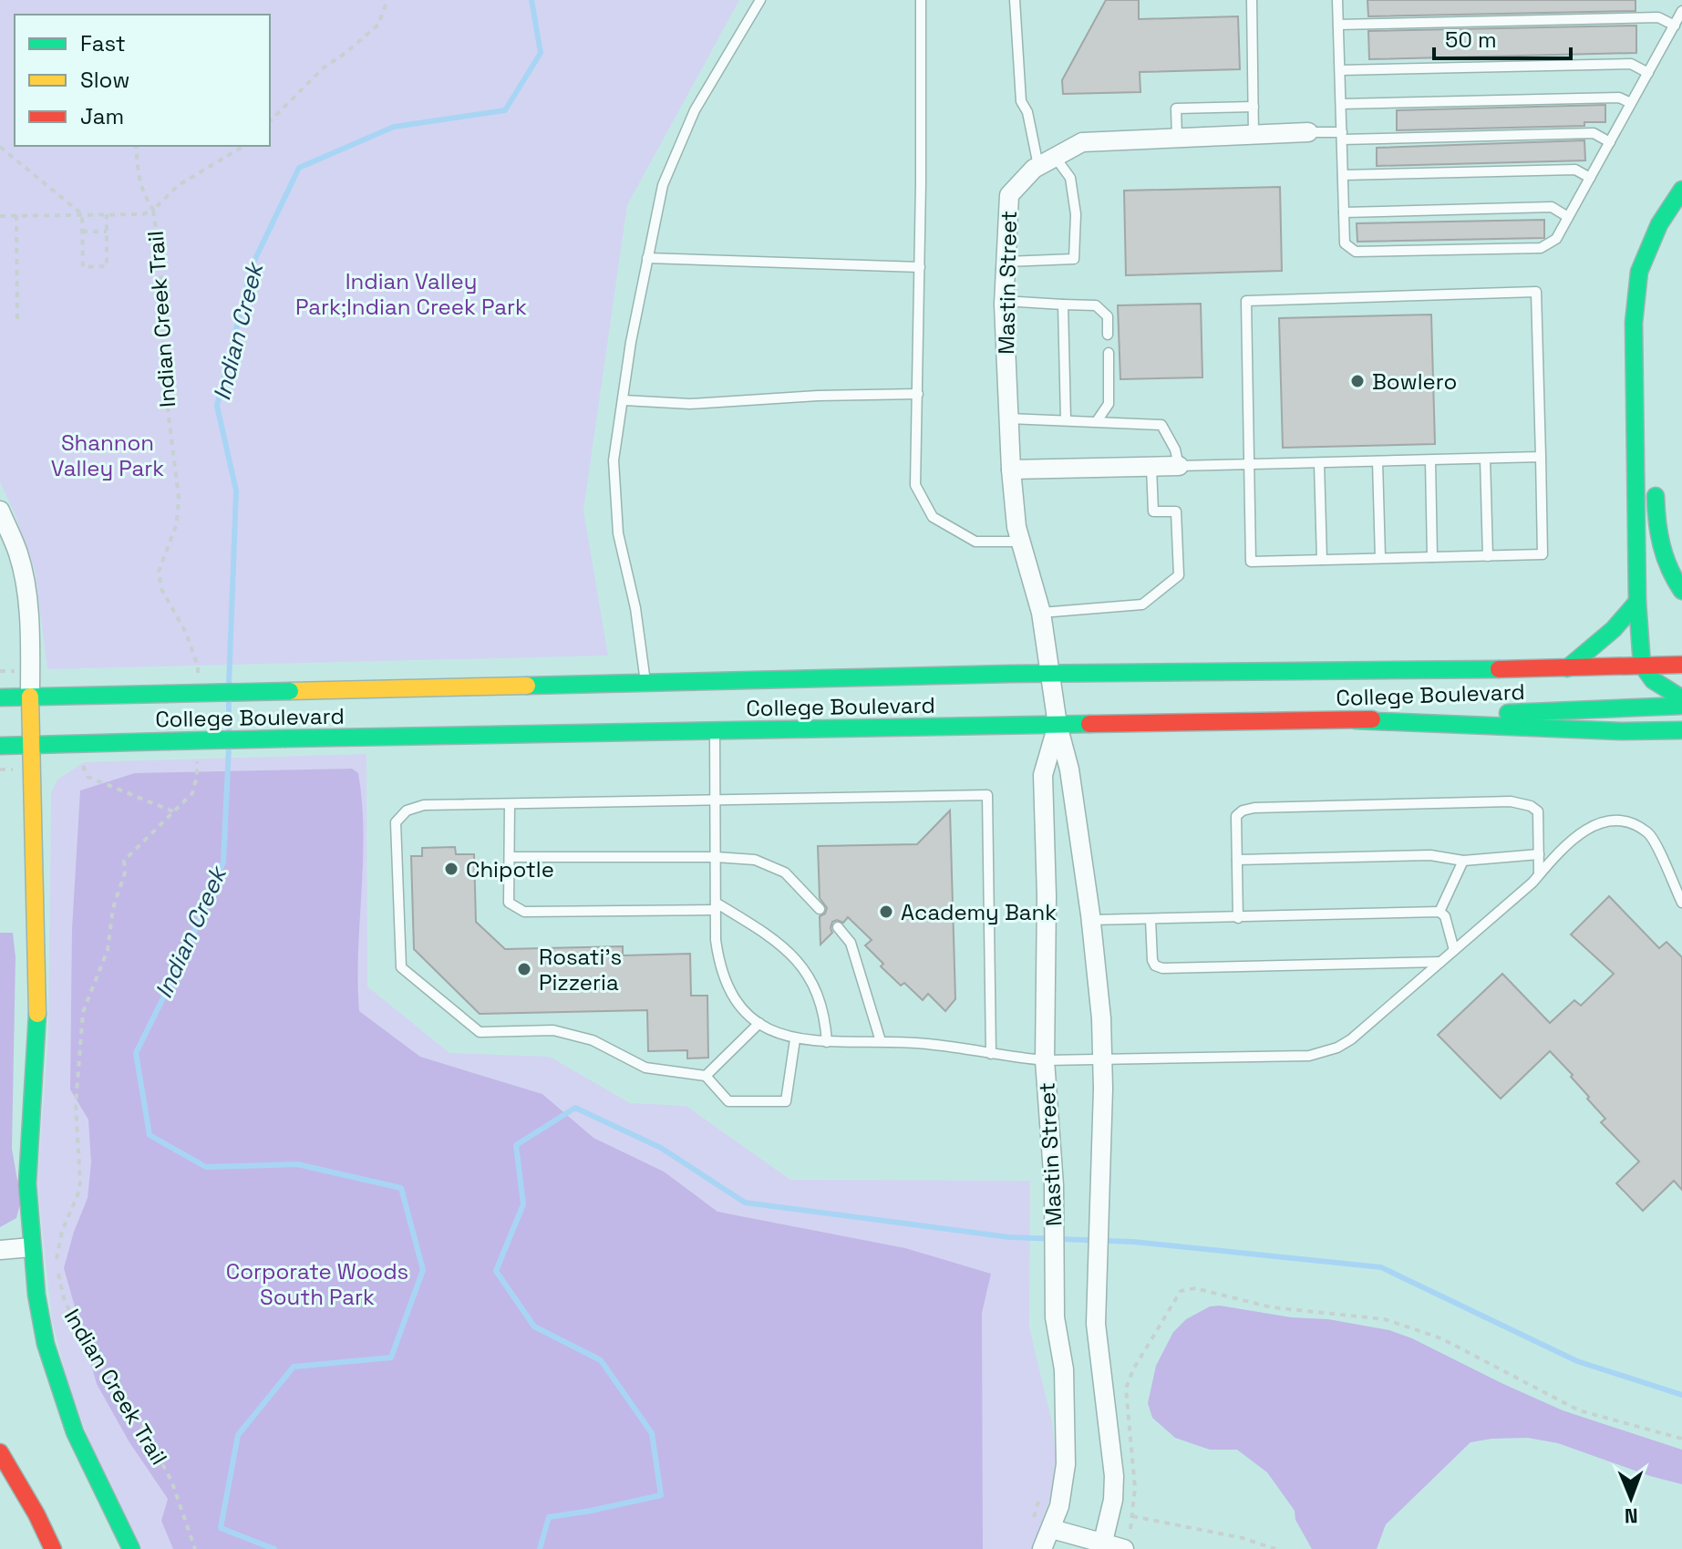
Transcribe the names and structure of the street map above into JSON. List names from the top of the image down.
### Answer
{
  "streets": {
    "main road": ["College Boulevard"],
    "street": ["Mastin Street"],
    "path": ["Indian Creek Trail"]
  },
  "crossings": [
    ["Mastin Street", "College Boulevard"]
  ],
  "water": ["Indian Creek"],
  "parks": ["Indian Valley Park;Indian Creek Park", "Shannon Valley Park", "Corporate Woods South Park"],
  "places": [
    "Bowlero",
    "Chipotle",
    "Academy Bank",
    "Rosati's Pizzeria"
  ],
  "legend": ["Fast", "Slow", "Jam"],
  "scale_bar": "50 m",
  "north": "bottom"
}
